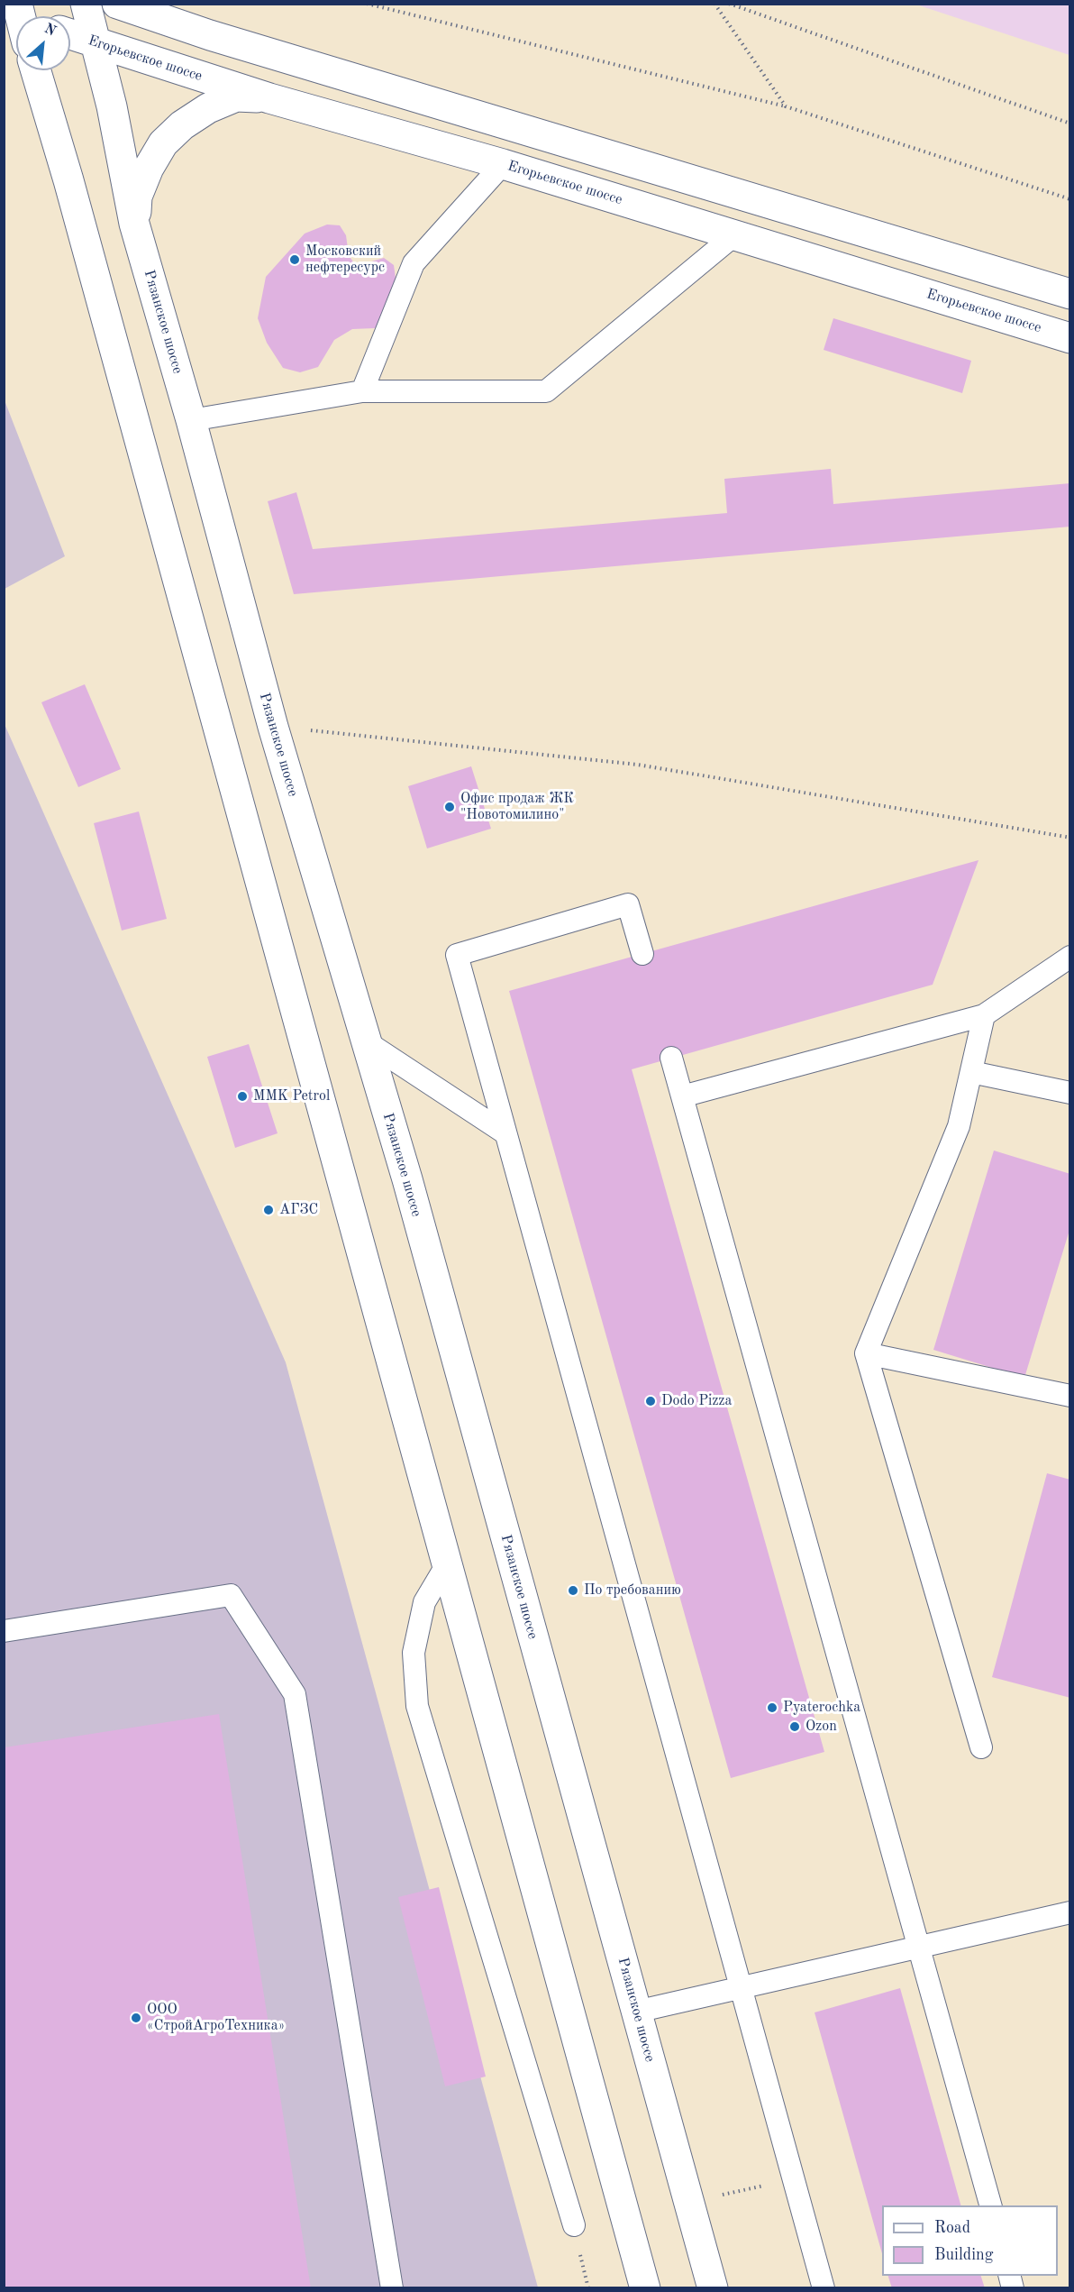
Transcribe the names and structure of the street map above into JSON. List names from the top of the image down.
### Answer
{
  "streets": {
    "main road": ["Егорьевское шоссе", "Рязанское шоссе"]
  },
  "crossings": [
    ["Егорьевское шоссе", "Рязанское шоссе"]
  ],
  "places": [
    "Московский нефтересурс",
    "Офис продаж ЖК \"Новотомилино\"",
    "MMK Petrol",
    "АГЗС",
    "Dodo Pizza",
    "По требованию",
    "Pyaterochka",
    "Ozon",
    "ООО «СтройАгроТехника»"
  ],
  "legend": ["Road", "Building"],
  "north": "top right"
}
